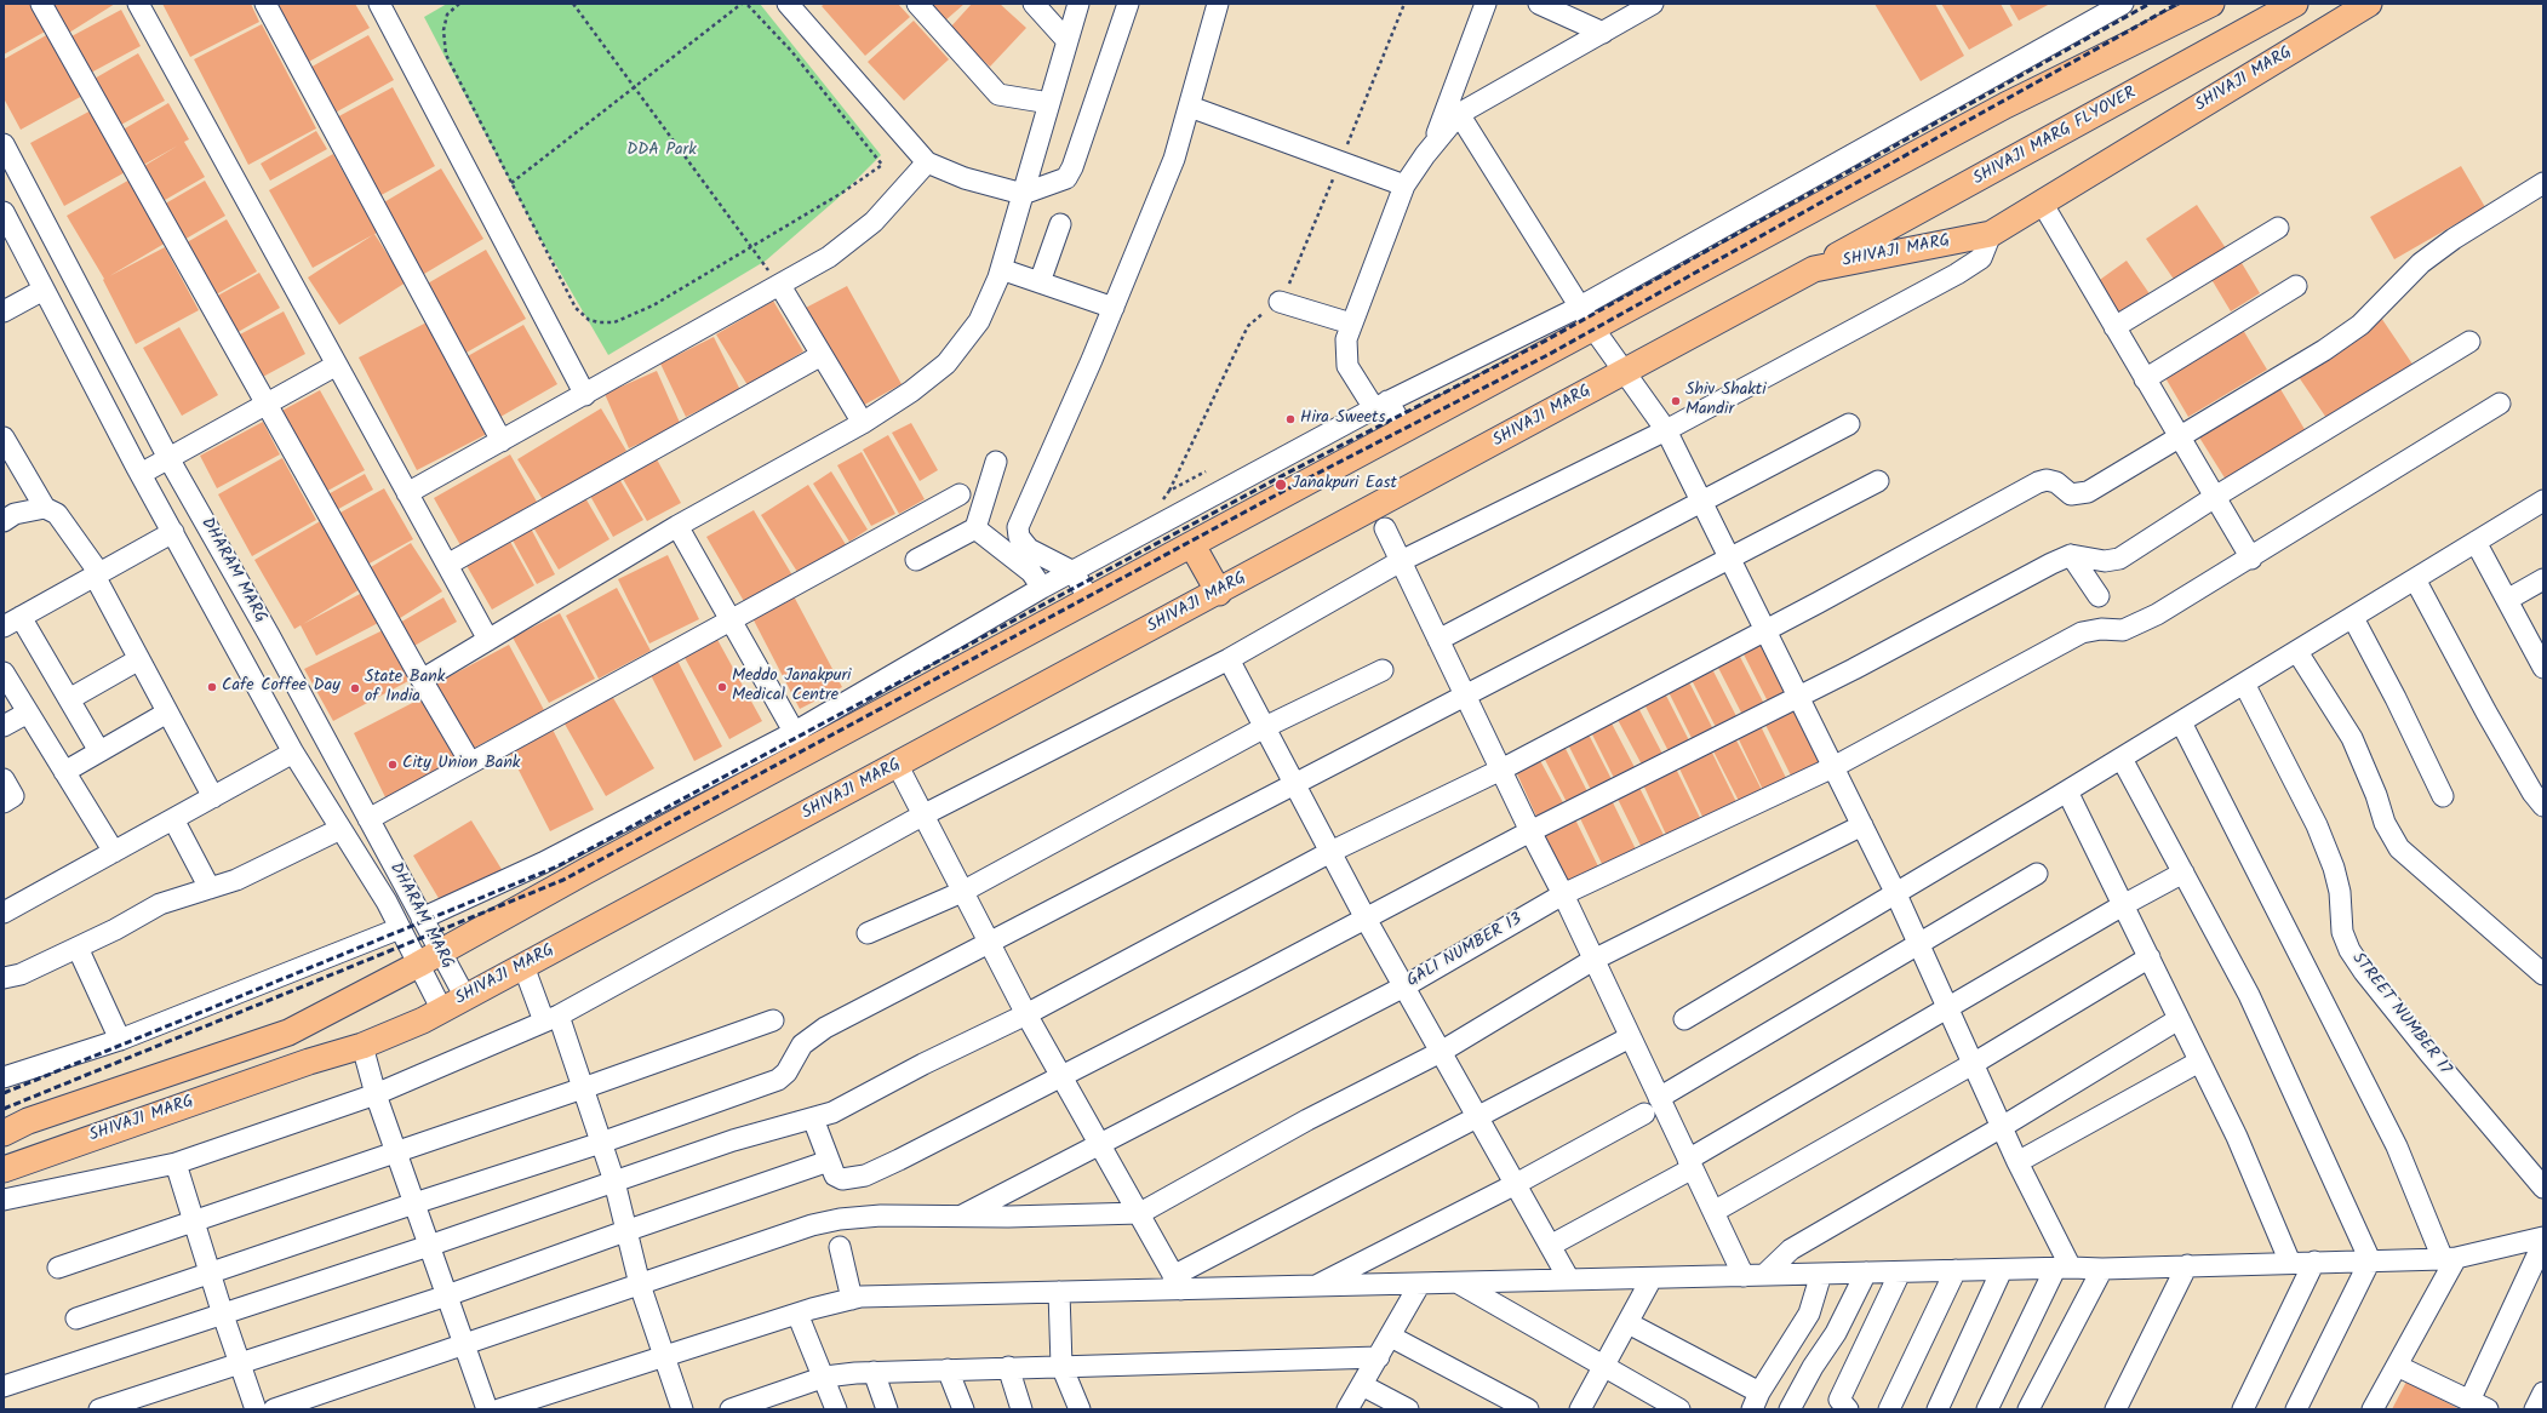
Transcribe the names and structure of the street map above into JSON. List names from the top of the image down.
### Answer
{
  "streets": {
    "main road": ["SHIVAJI MARG", "SHIVAJI MARG FLYOVER"],
    "street": ["DHARAM MARG", "GALI NUMBER 13", "STREET NUMBER 17"]
  },
  "crossings": [
    ["SHIVAJI MARG", "SHIVAJI MARG FLYOVER"],
    ["SHIVAJI MARG", "DHARAM MARG"]
  ],
  "parks": ["DDA Park"],
  "places": [
    "Shiv Shakti Mandir",
    "Hira Sweets",
    "Janakpuri East",
    "Cafe Coffee Day",
    "Meddo Janakpuri Medical Centre",
    "State Bank of India",
    "City Union Bank"
  ]
}
